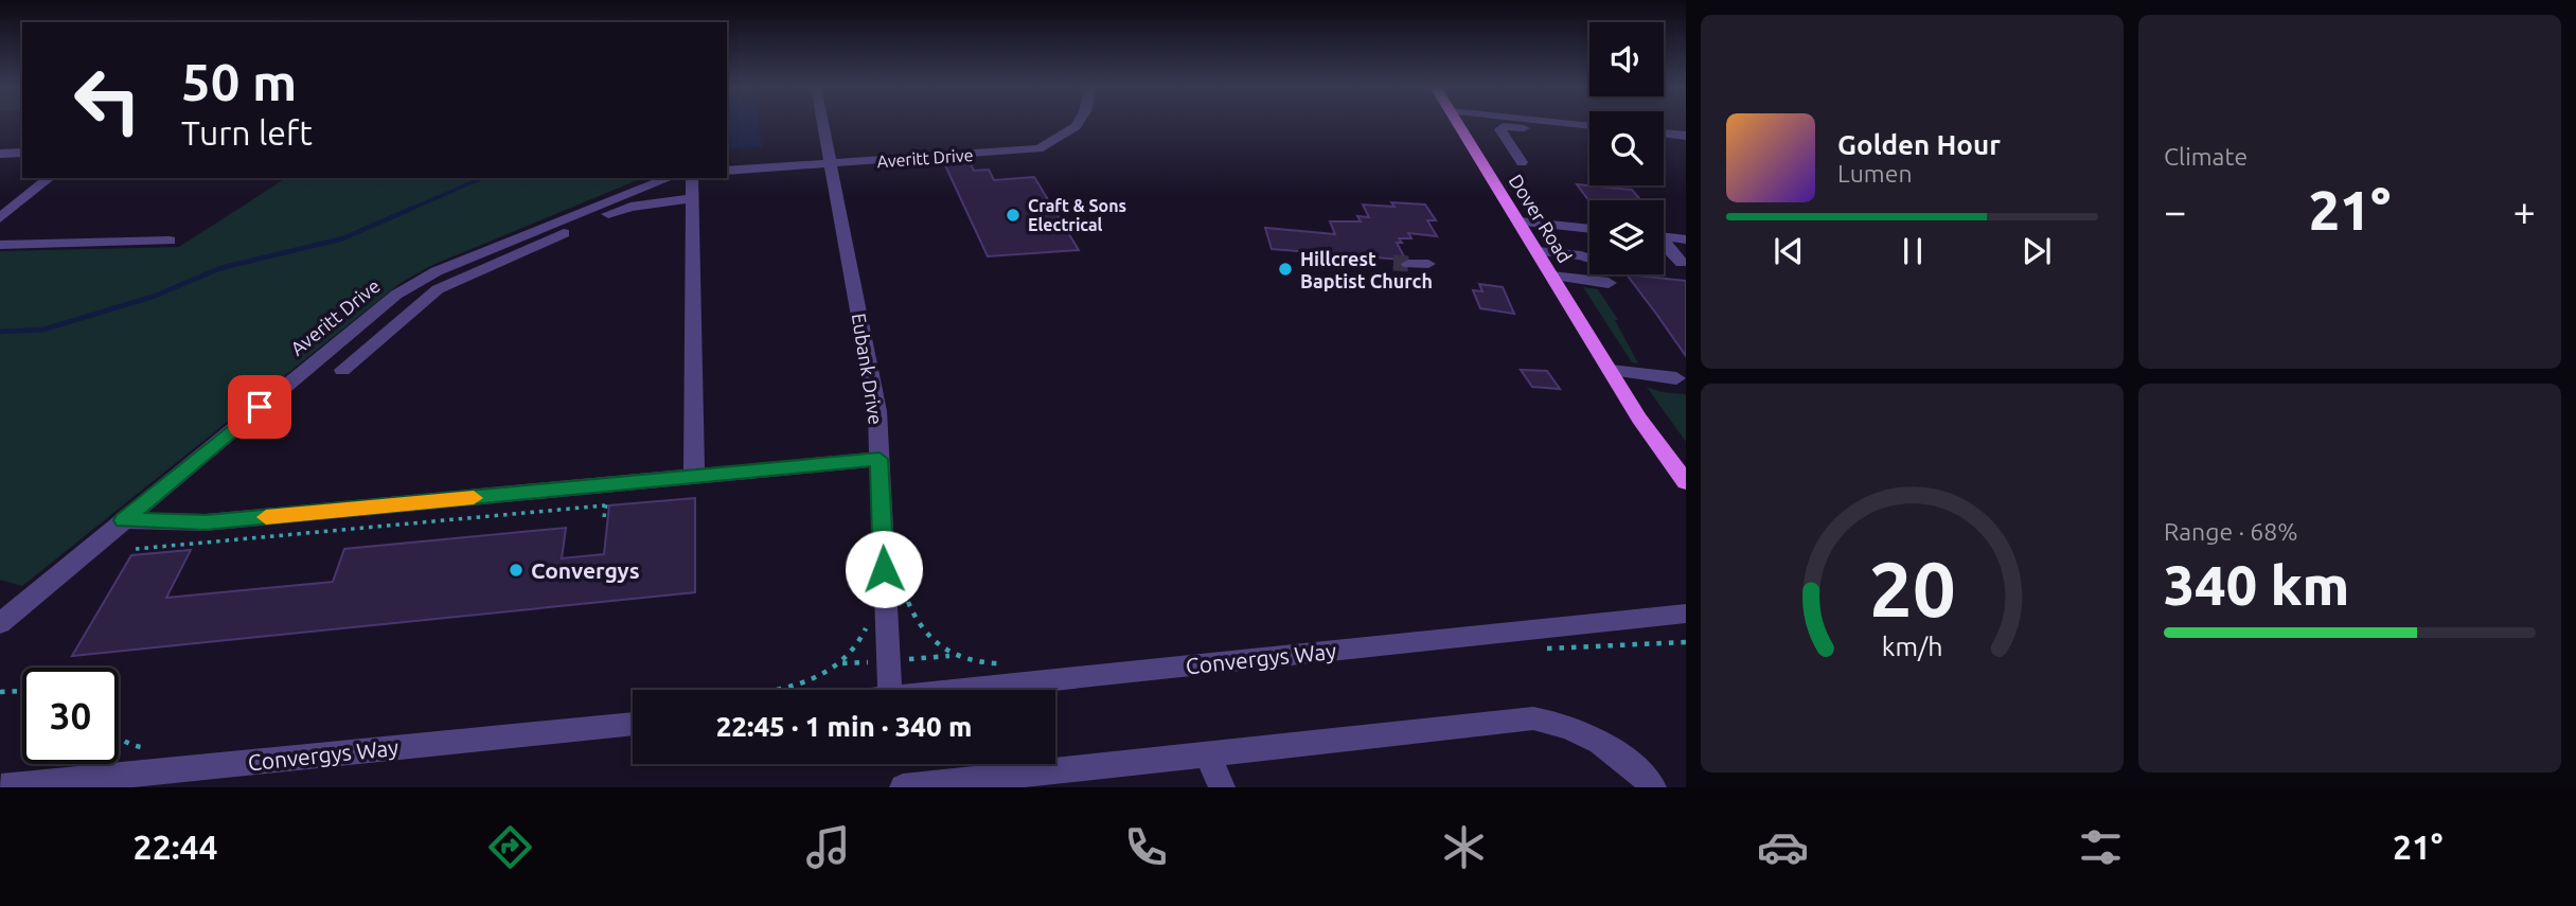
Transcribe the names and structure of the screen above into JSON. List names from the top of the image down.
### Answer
{
  "streets": {
    "main road": ["Dover Road"],
    "street": ["Averitt Drive", "Eubank Drive", "Convergys Way"]
  },
  "crossings": [
    ["Averitt Drive", "Eubank Drive"]
  ],
  "places": ["Craft & Sons Electrical", "Hillcrest Baptist Church", "Convergys"],
  "page": {
    "tile": [
      "Climate",
      ["Range · 68%", "340 km"]
    ],
    "turn": ["50 m", "Turn left"],
    "song": ["Golden Hour", "Lumen"],
    "heat": ["−", "21°", "+"],
    "limit": "30",
    "trip": "22:45 · 1 min · 340 m",
    "tabs": ["22:44", "21°"],
    "gauge": ["20", "km/h"]
  }
}
